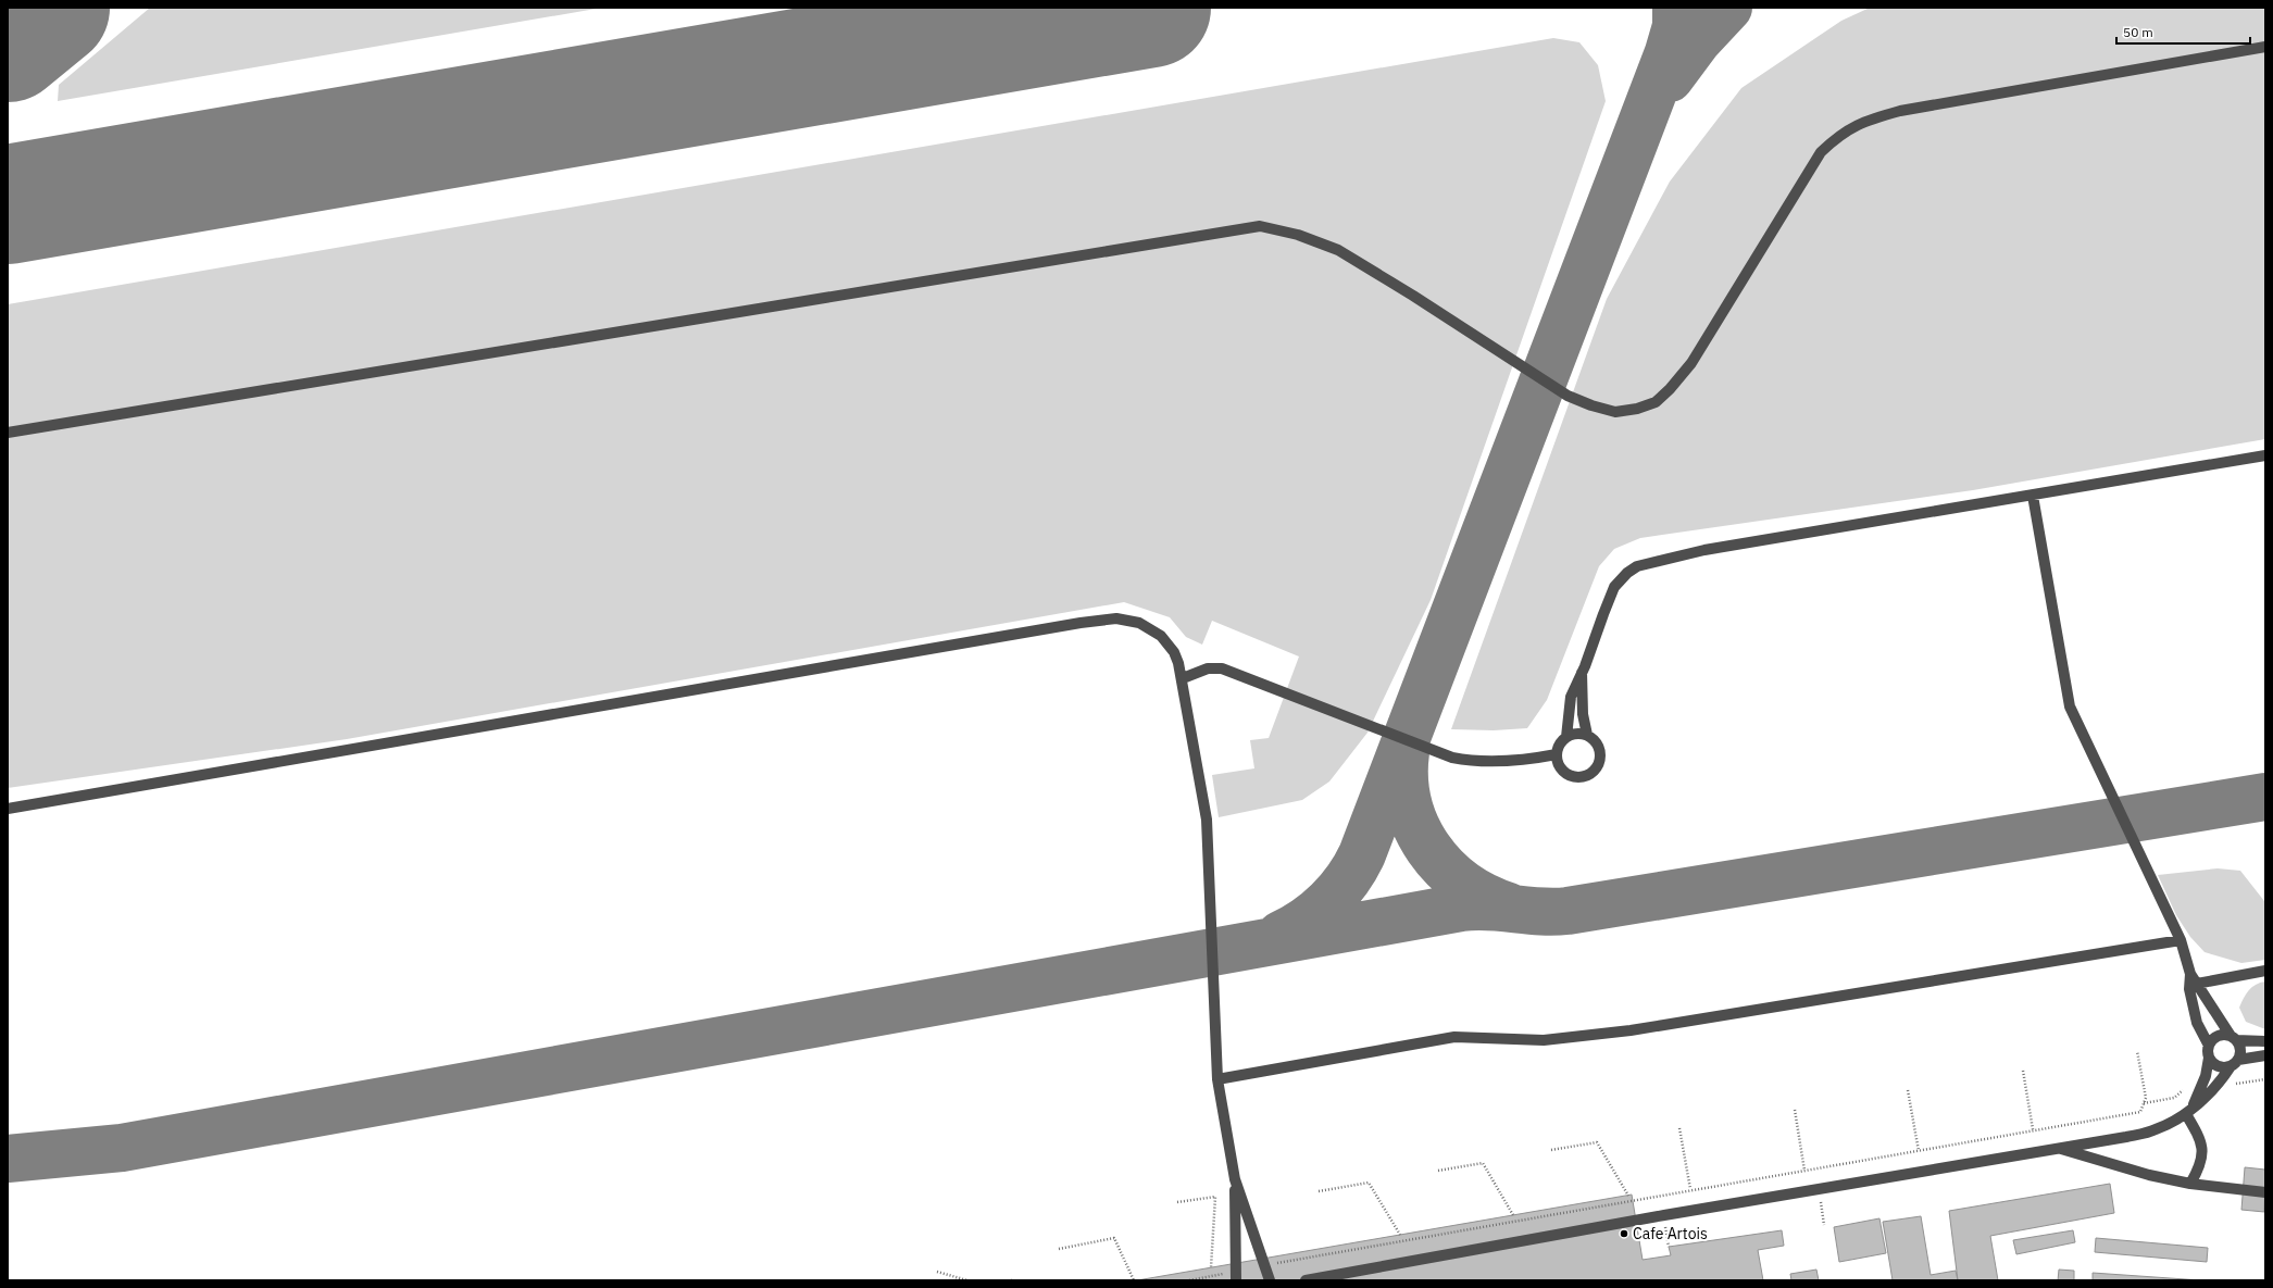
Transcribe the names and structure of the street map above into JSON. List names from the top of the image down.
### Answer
{
  "places": ["Cafe Artois"],
  "scale_bar": "50 m"
}
